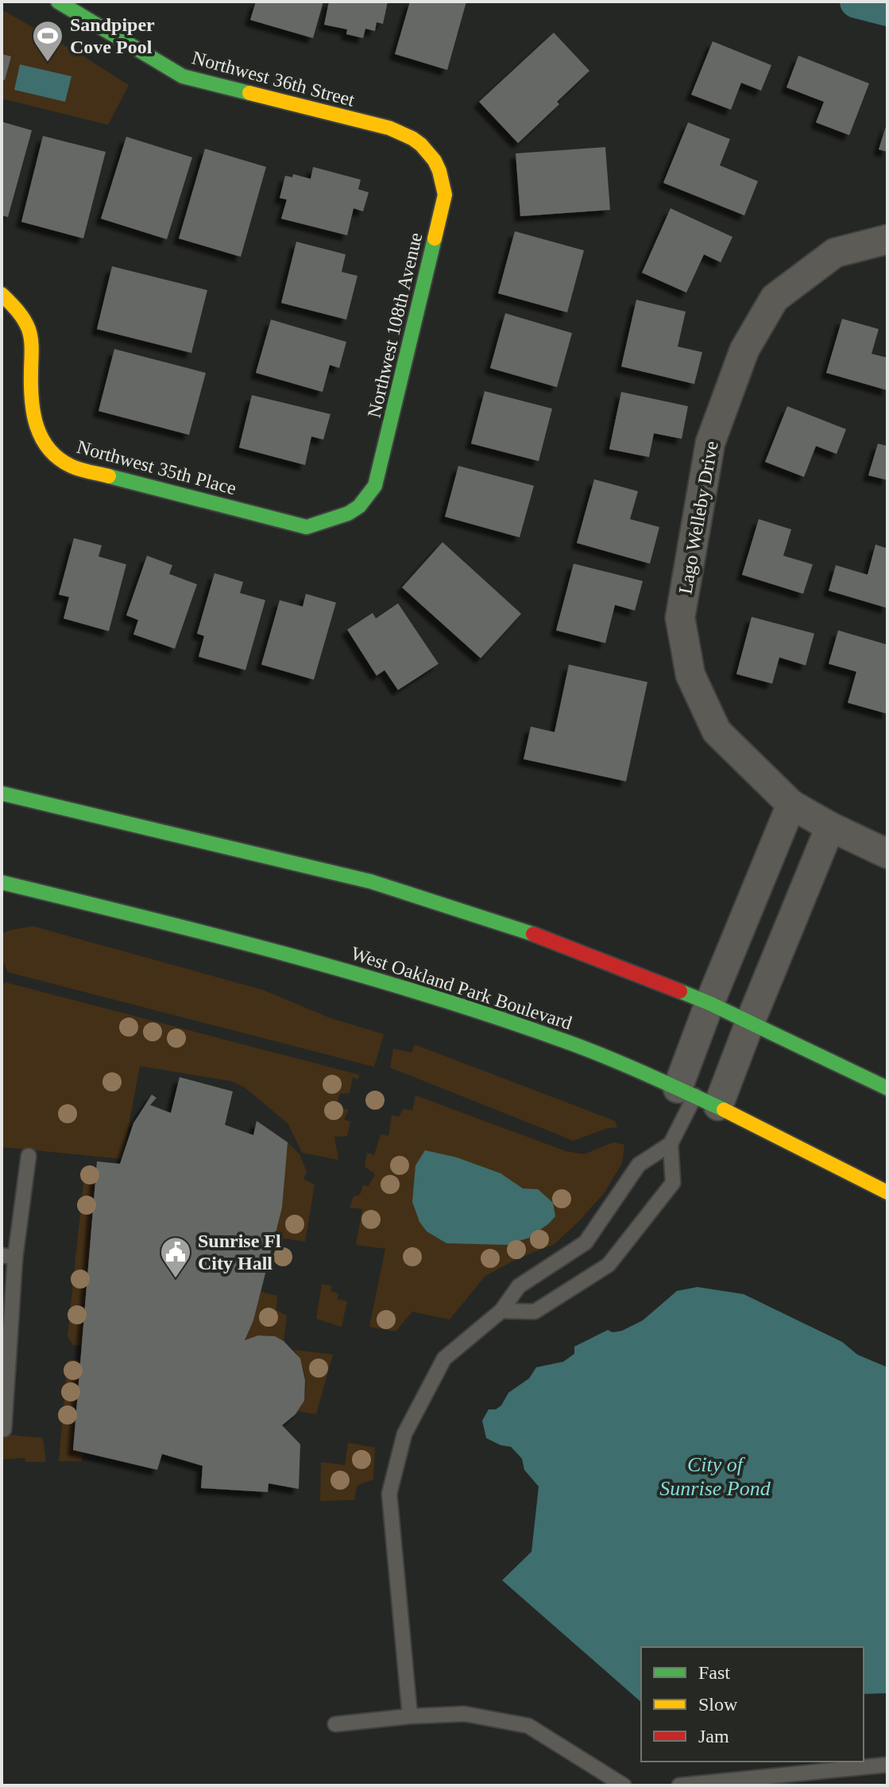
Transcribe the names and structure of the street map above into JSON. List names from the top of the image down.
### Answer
{
  "streets": {
    "main road": [
      "Northwest 36th Street",
      "Northwest 108th Avenue",
      "Northwest 35th Place",
      "West Oakland Park Boulevard"
    ],
    "street": ["Lago Welleby Drive"]
  },
  "crossings": [
    ["Northwest 36th Street", "Northwest 108th Avenue"],
    ["Northwest 108th Avenue", "Northwest 35th Place"]
  ],
  "water": ["City of Sunrise Pond"],
  "places": {
    "sports": ["Sandpiper Cove Pool"],
    "public building": ["Sunrise Fl City Hall"]
  },
  "legend": ["Fast", "Slow", "Jam"]
}
